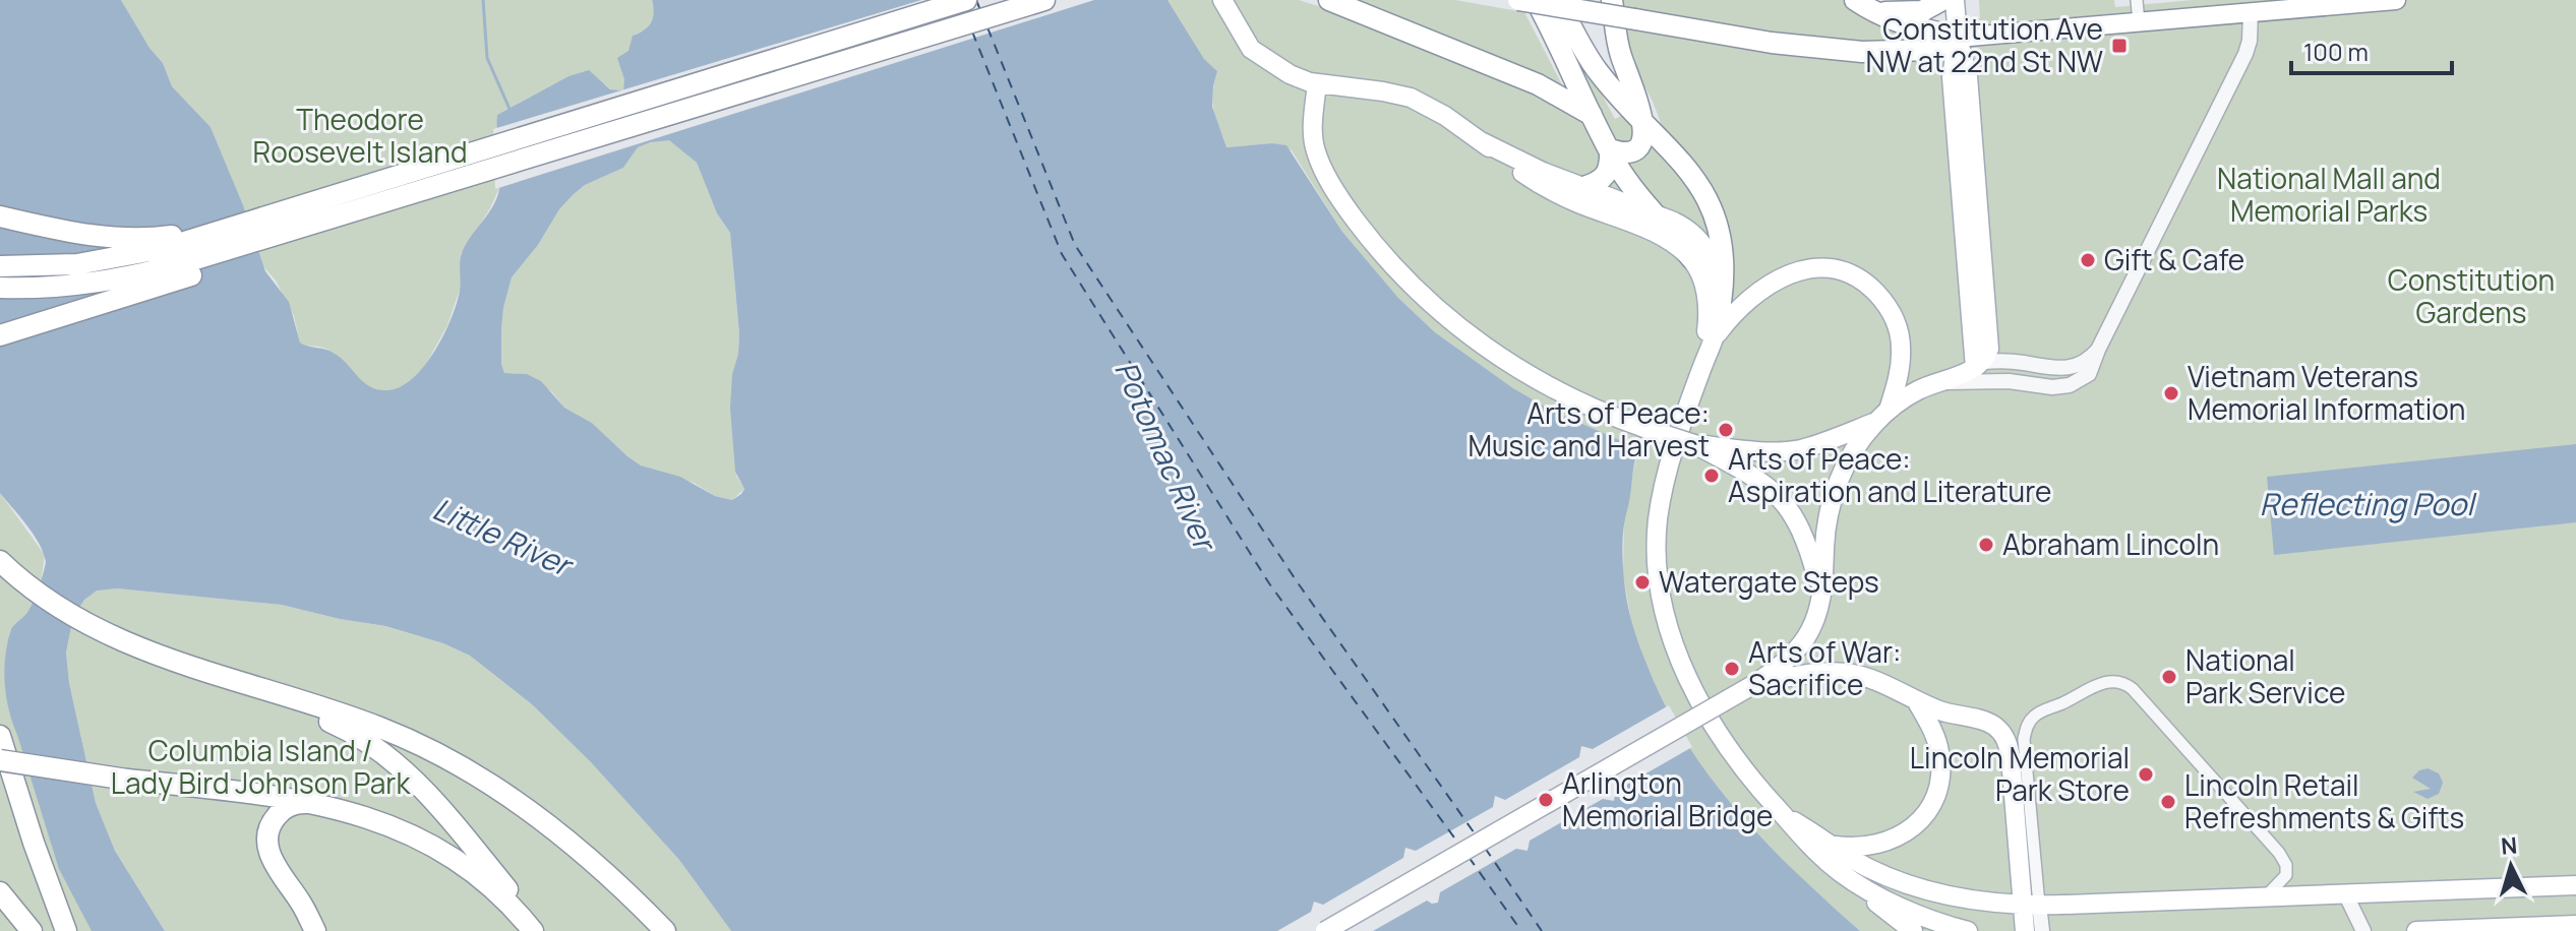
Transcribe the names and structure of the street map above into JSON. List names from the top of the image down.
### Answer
{
  "water": ["Potomac River", "Reflecting Pool", "Little River"],
  "parks": [
    "Theodore Roosevelt Island",
    "National Mall and Memorial Parks",
    "Constitution Gardens",
    "Columbia Island / Lady Bird Johnson Park"
  ],
  "places": {
    "transit": ["Constitution Ave NW at 22nd St NW"],
    "other": [
      "Gift & Cafe",
      "Vietnam Veterans Memorial Information",
      "Arts of Peace: Music and Harvest",
      "Arts of Peace: Aspiration and Literature",
      "Abraham Lincoln",
      "Watergate Steps",
      "Arts of War: Sacrifice",
      "National Park Service",
      "Lincoln Memorial Park Store",
      "Arlington Memorial Bridge",
      "Lincoln Retail Refreshments & Gifts"
    ]
  },
  "scale_bar": "100 m",
  "north": "top"
}
